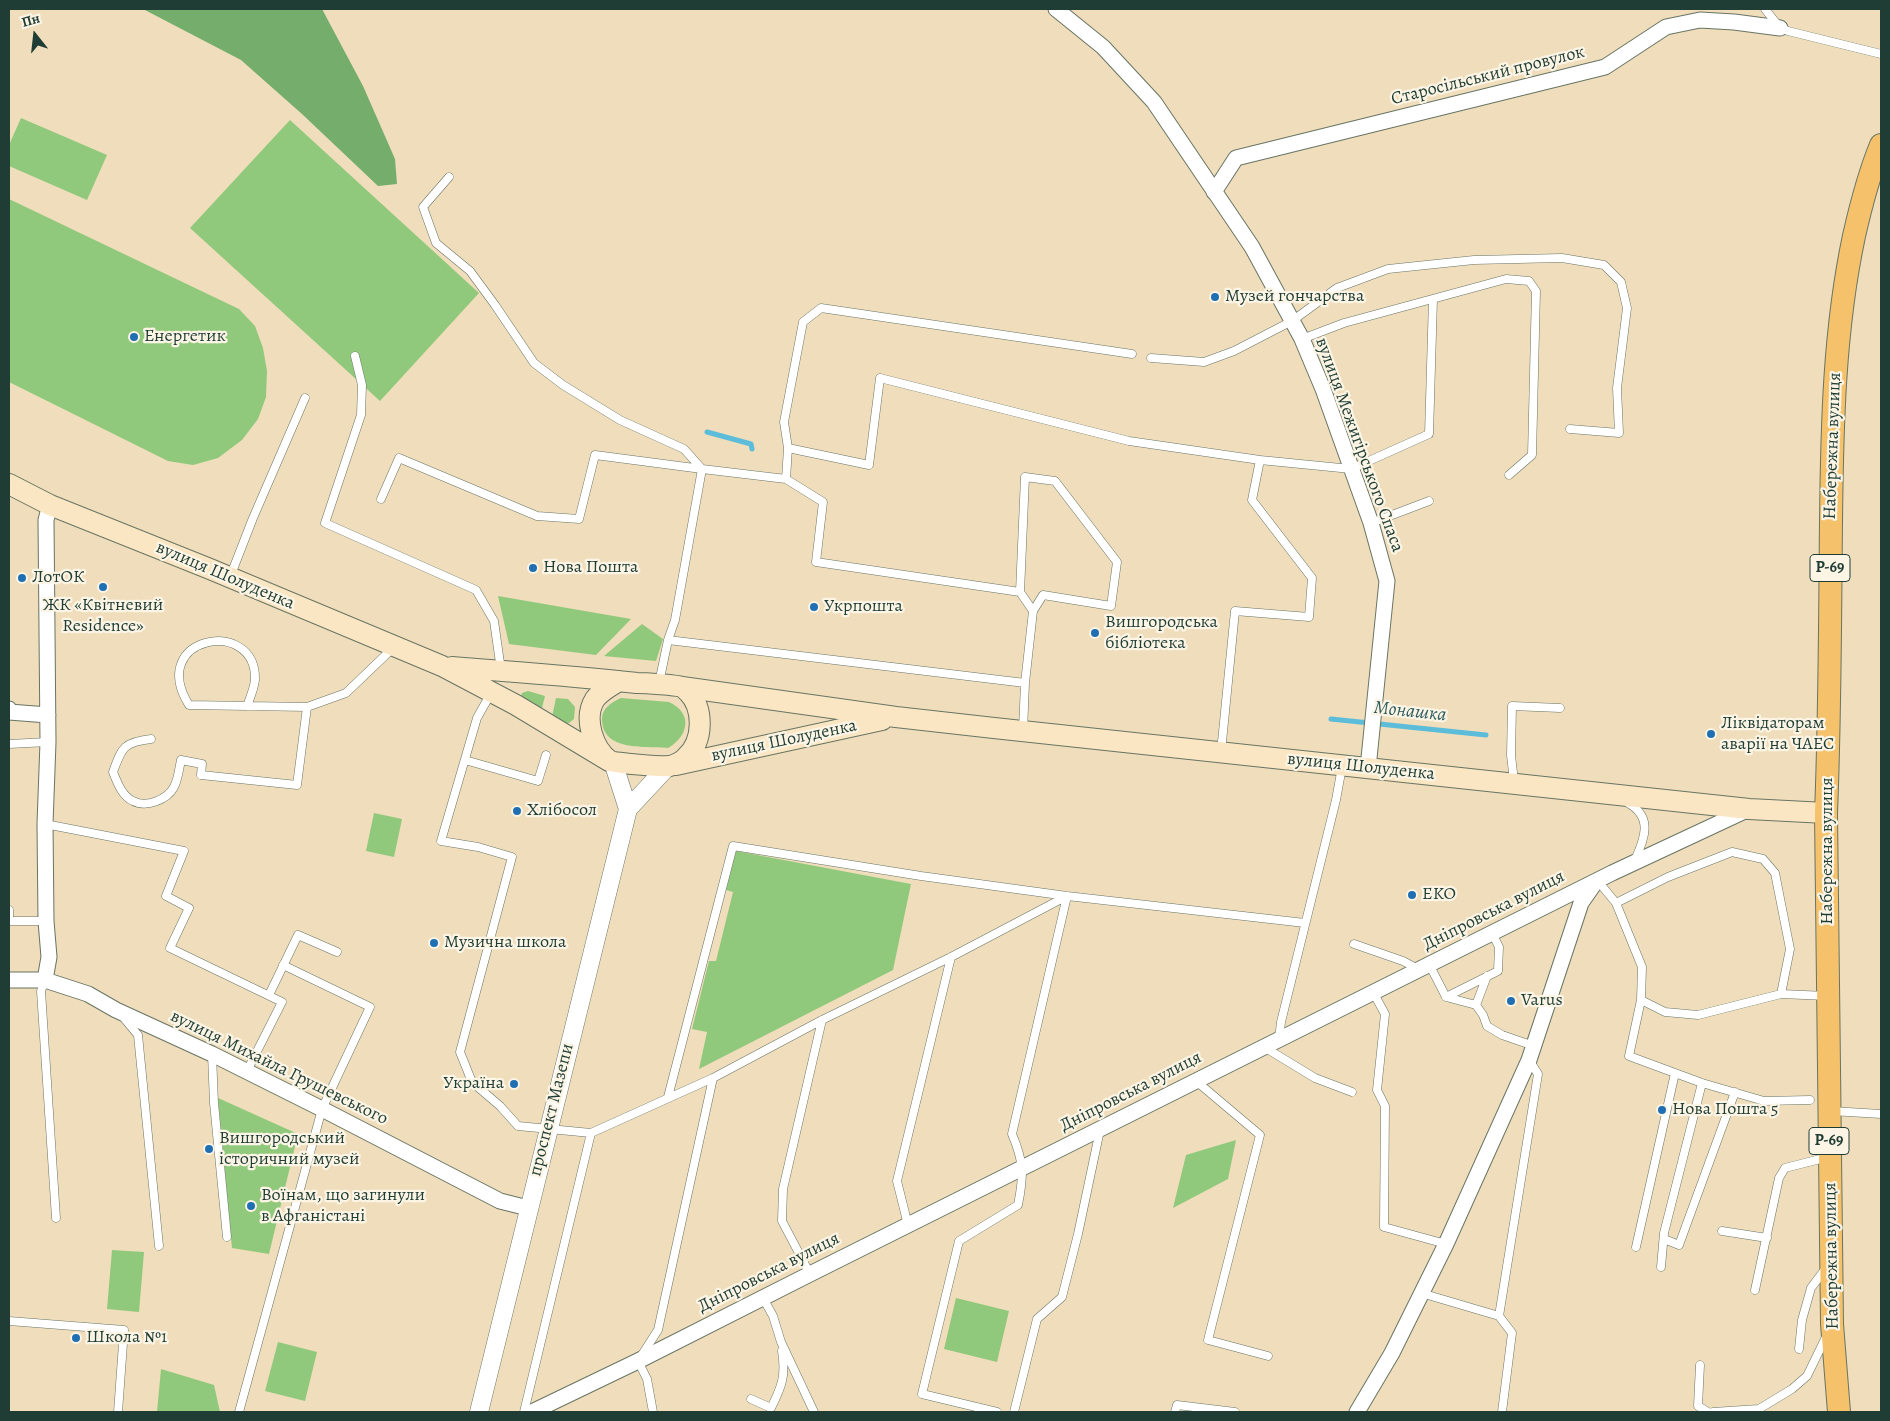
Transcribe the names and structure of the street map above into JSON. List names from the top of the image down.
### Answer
{
  "streets": {
    "main road": ["Набережна вулиця", "Р-69", "вулиця Шолуденка"],
    "street": [
      "Старосільський провулок",
      "вулиця Межигірського Спаса",
      "Дніпровська вулиця",
      "вулиця Михайла Грушевського",
      "проспект Мазепи"
    ]
  },
  "crossings": [
    ["Старосільський провулок", "вулиця Межигірського Спаса"],
    ["вулиця Межигірського Спаса", "вулиця Шолуденка"],
    ["Набережна вулиця", "вулиця Шолуденка"],
    ["вулиця Шолуденка", "Дніпровська вулиця"],
    ["вулиця Шолуденка", "проспект Мазепи"],
    ["вулиця Михайла Грушевського", "проспект Мазепи"]
  ],
  "water": ["Монашка"],
  "places": [
    "Музей гончарства",
    "Енергетик",
    "Нова Пошта",
    "ЛотОК",
    "ЖК «Квітневий Residence»",
    "Укрпошта",
    "Вишгородська бібліотека",
    "Ліквідаторам аварії на ЧАЕС",
    "Хлібосол",
    "EKO",
    "Музична школа",
    "Varus",
    "Україна",
    "Нова Пошта 5",
    "Вишгородський історичний музей",
    "Воїнам, що загинули в Афганістані",
    "Школа №1"
  ],
  "north": "top"
}
